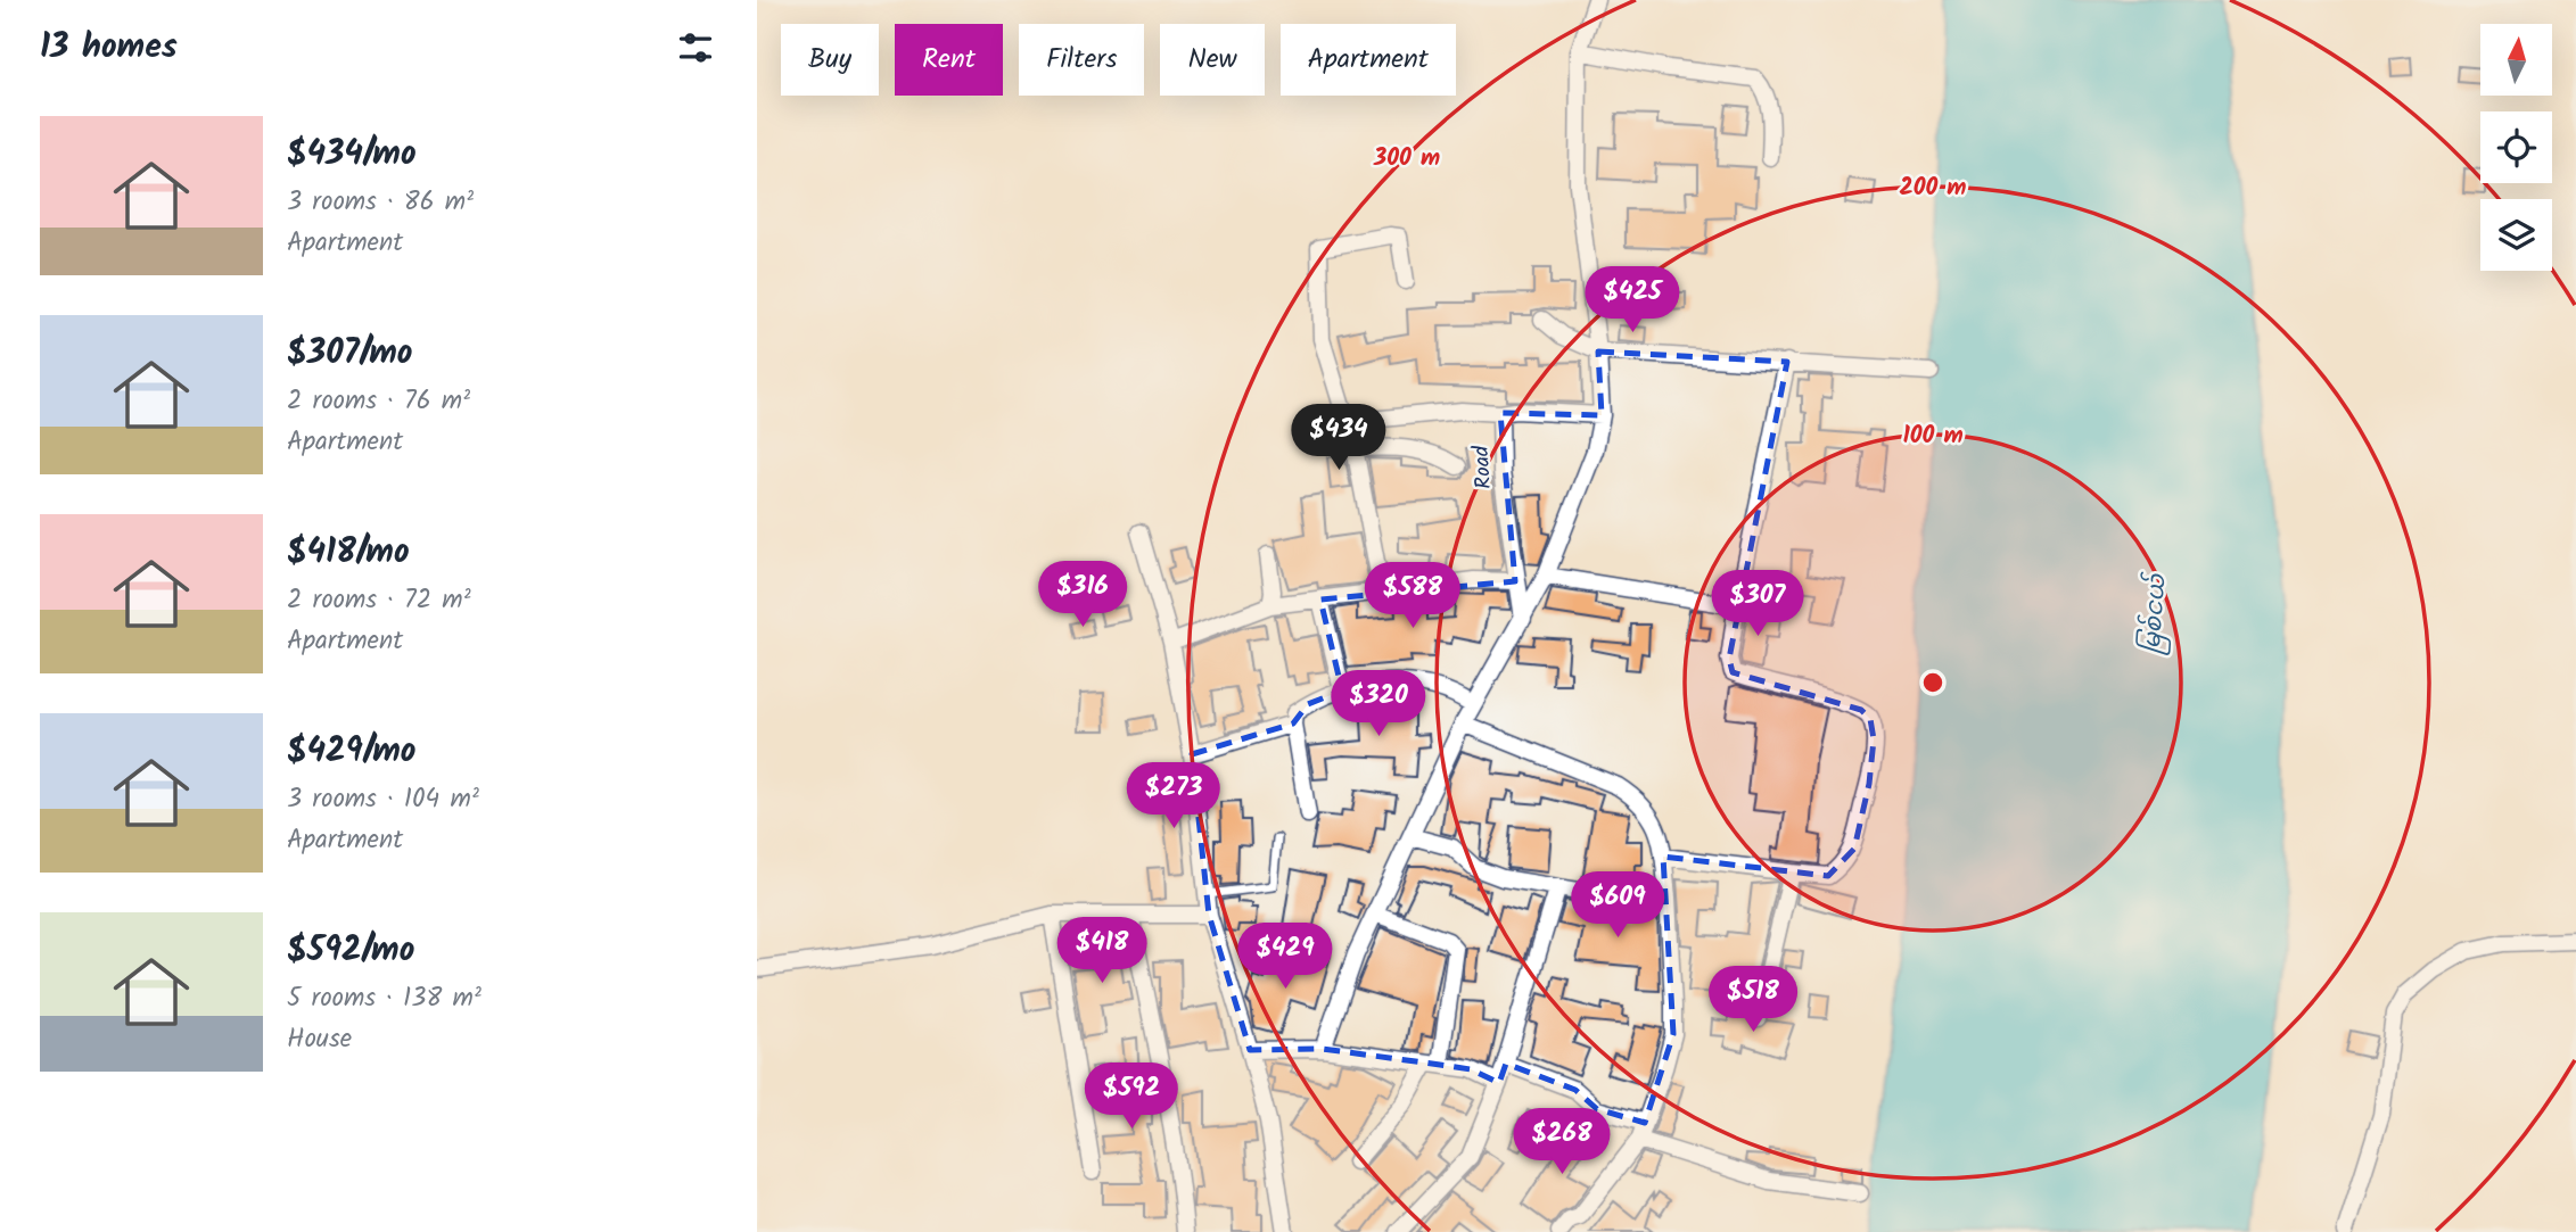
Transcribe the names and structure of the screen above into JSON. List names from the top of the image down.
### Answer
{
  "streets": {
    "street": ["Road"]
  },
  "water": ["မြစ်ငယ်"],
  "north": "top",
  "page": {
    "heading": "13 homes",
    "chip": [
      "Buy",
      "Rent",
      "Filters",
      "New",
      "Apartment"
    ],
    "list": [
      {
        "name": "$434/mo",
        "note": "3 rooms · 86 m² · Apartment"
      },
      {
        "name": "$307/mo",
        "note": "2 rooms · 76 m² · Apartment"
      },
      {
        "name": "$418/mo",
        "note": "2 rooms · 72 m² · Apartment"
      },
      {
        "name": "$429/mo",
        "note": "3 rooms · 104 m² · Apartment"
      },
      {
        "name": "$592/mo",
        "note": "5 rooms · 138 m² · House"
      }
    ],
    "price": [
      "$425",
      "$434",
      "$316",
      "$588",
      "$307",
      "$320",
      "$273",
      "$609",
      "$418",
      "$429",
      "$518",
      "$592",
      "$268"
    ]
  },
  "rings": ["300 m", "200 m", "100 m"]
}
